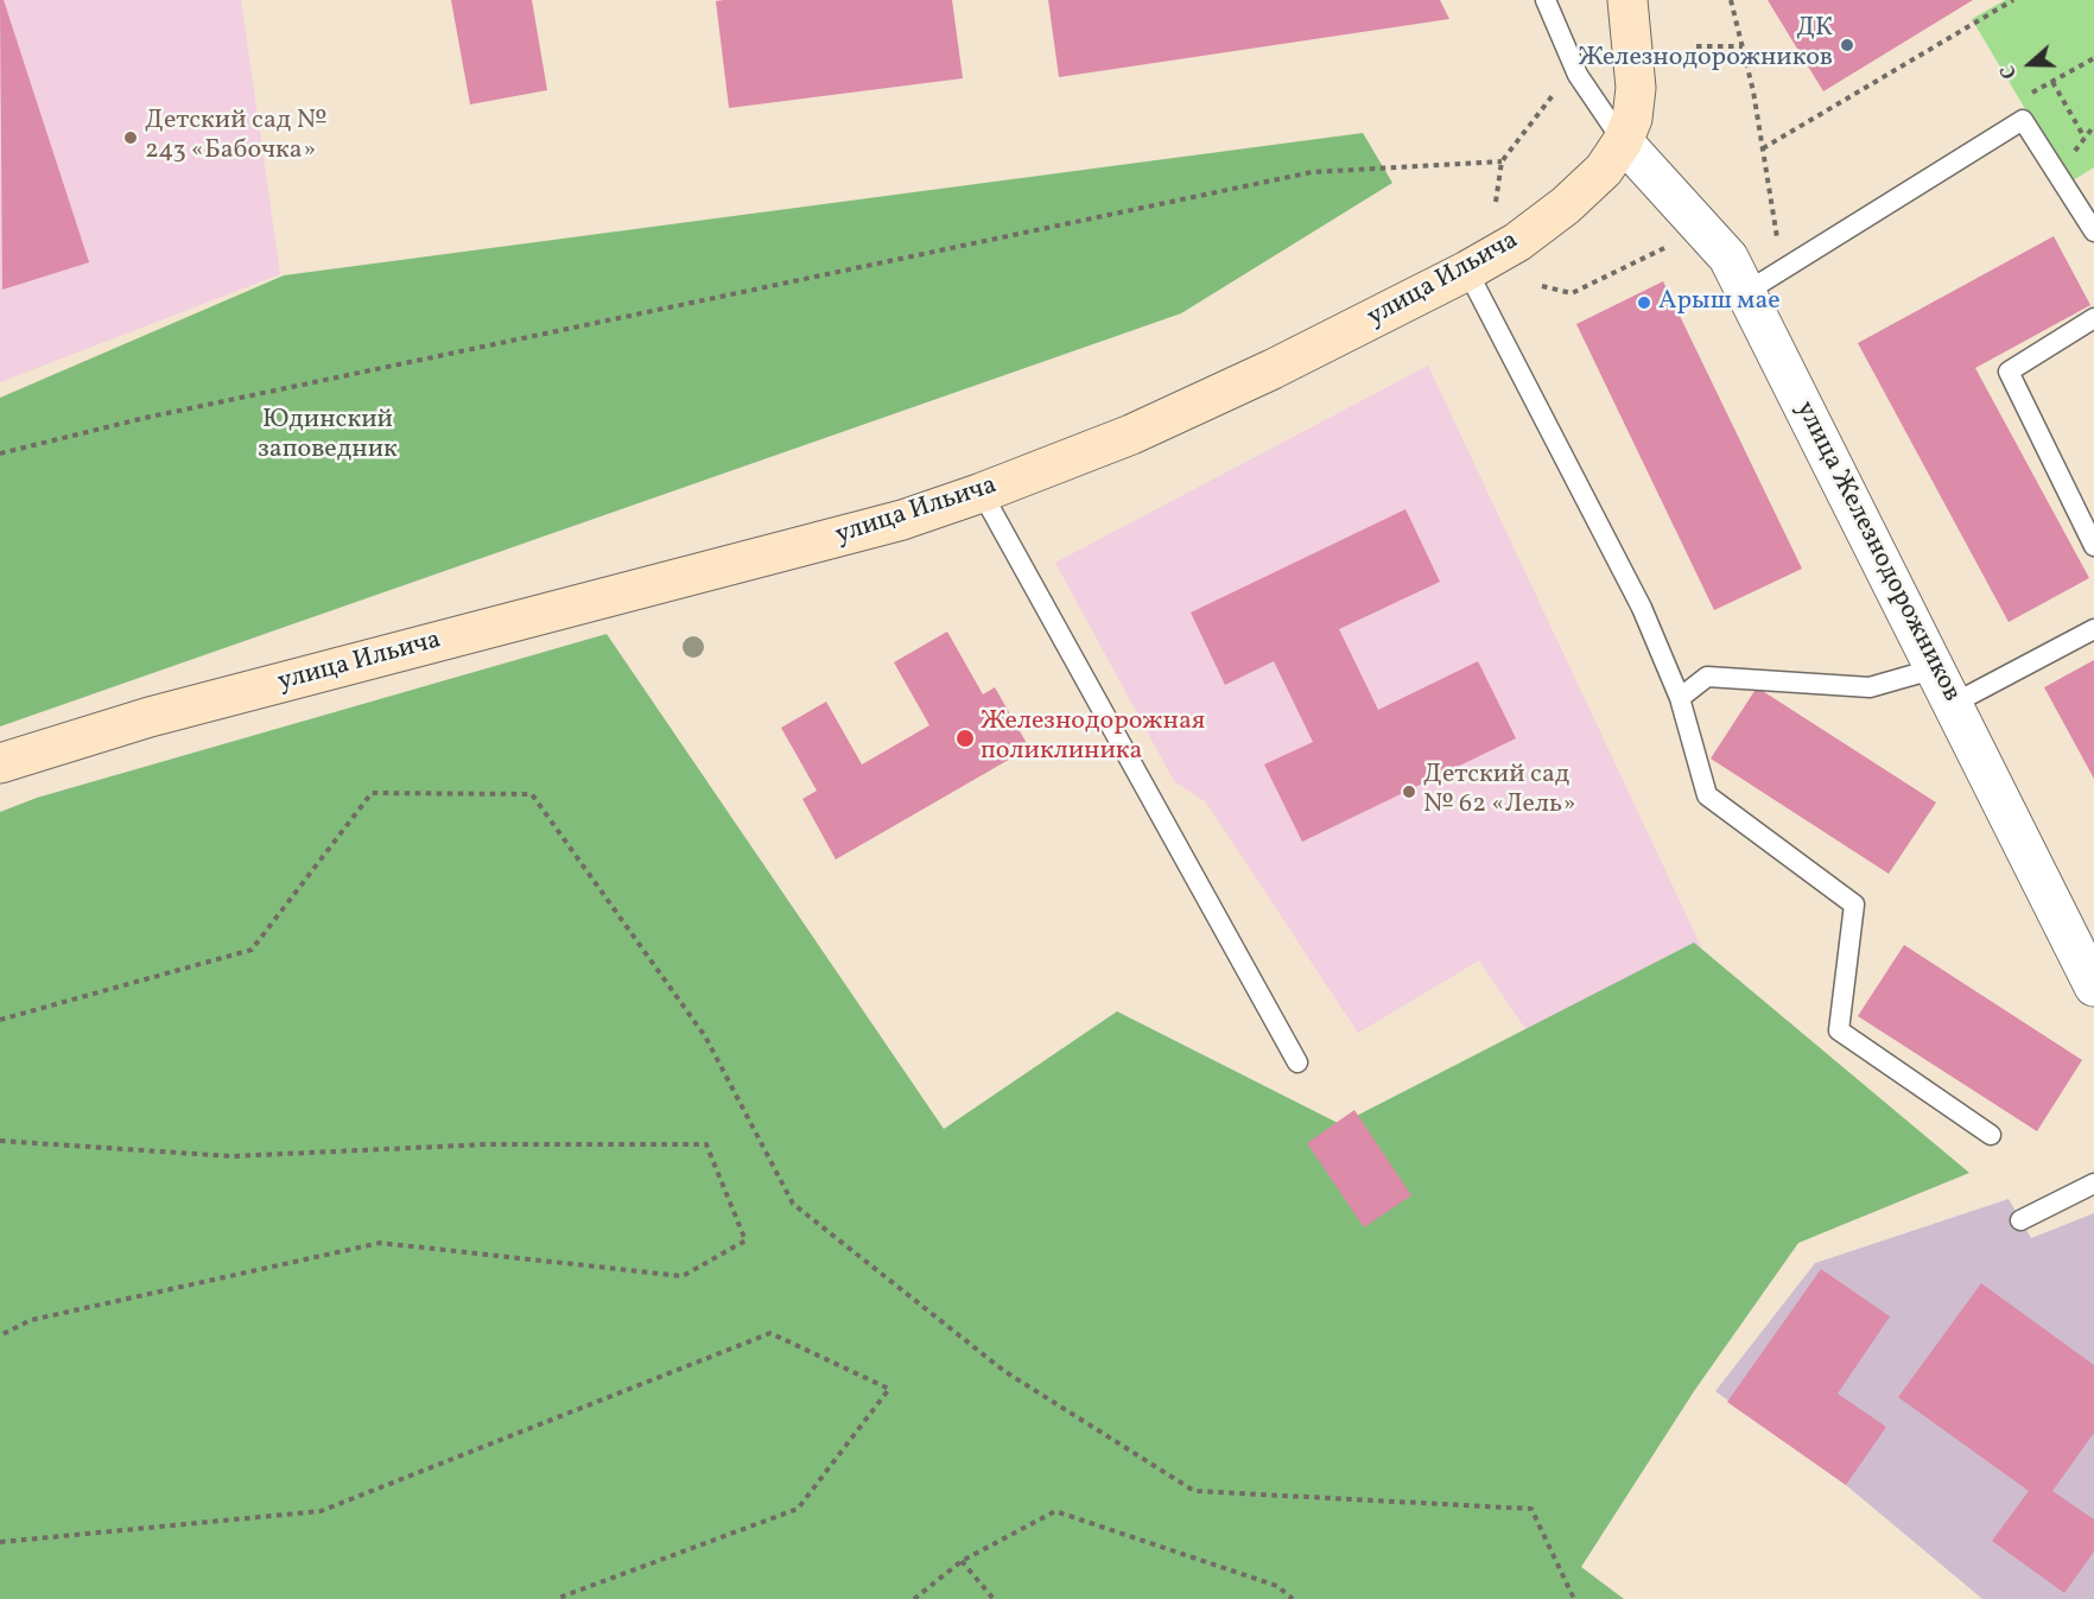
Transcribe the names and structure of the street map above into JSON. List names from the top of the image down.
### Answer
{
  "streets": {
    "main road": ["улица Ильича"],
    "street": ["улица Железнодорожников"]
  },
  "crossings": [
    ["улица Ильича", "улица Железнодорожников"]
  ],
  "parks": ["Юдинский заповедник"],
  "places": [
    "ДК Железнодорожников",
    "Детский сад № 243 «Бабочка»",
    "Арыш мае",
    "Железнодорожная поликлиника",
    "Детский сад № 62 «Лель»"
  ],
  "north": "left"
}
